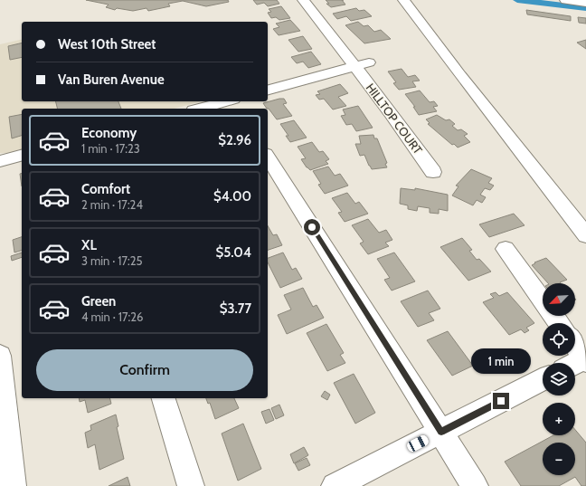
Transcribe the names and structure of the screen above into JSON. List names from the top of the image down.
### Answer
{
  "streets": {
    "street": ["HILLTOP COURT"]
  },
  "north": "bottom left",
  "page": {
    "banner": ["West 10th Street", "Van Buren Avenue"],
    "list": [
      {
        "name": "Economy",
        "note": "1 min · 17:23",
        "value": "$2.96"
      },
      {
        "name": "Comfort",
        "note": "2 min · 17:24",
        "value": "$4.00"
      },
      {
        "name": "XL",
        "note": "3 min · 17:25",
        "value": "$5.04"
      },
      {
        "name": "Green",
        "note": "4 min · 17:26",
        "value": "$3.77"
      }
    ],
    "map_buttons": ["+", "−"],
    "buttons": "Confirm",
    "bubble": "1 min"
  }
}
